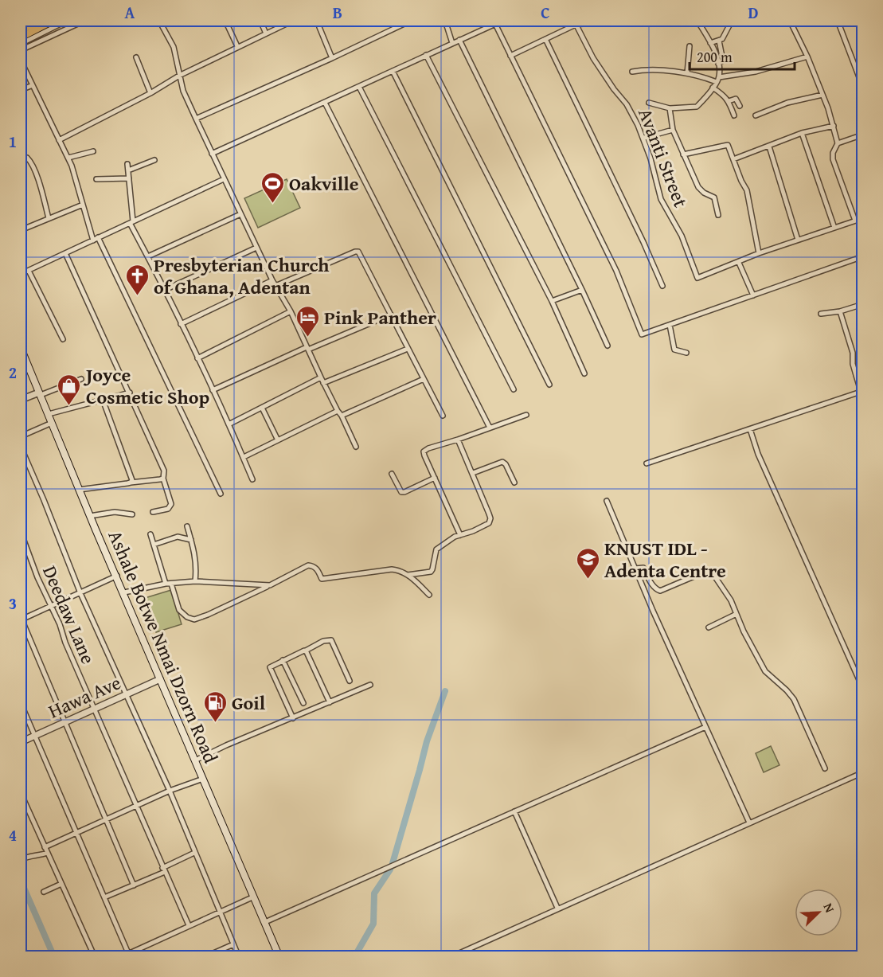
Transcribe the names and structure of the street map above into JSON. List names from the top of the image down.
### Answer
{
  "streets": {
    "main road": ["Ashale Botwe Nmai Dzorn Road"],
    "street": ["Avanti Street", "Deedaw Lane", "Hawa Ave"]
  },
  "crossings": [
    ["Deedaw Lane", "Hawa Ave"],
    ["Ashale Botwe Nmai Dzorn Road", "Hawa Ave"]
  ],
  "places": {
    "sports": ["Oakville"],
    "church": ["Presbyterian Church of Ghana, Adentan"],
    "hotel": ["Pink Panther"],
    "shop": ["Joyce Cosmetic Shop"],
    "school or university": ["KNUST IDL - Adenta Centre"],
    "fuel station": ["Goil"]
  },
  "scale_bar": "200 m",
  "north": "top right",
  "grid": {
    "columns": [
      "A",
      "B",
      "C",
      "D"
    ],
    "rows": [
      "1",
      "2",
      "3",
      "4"
    ]
  }
}
